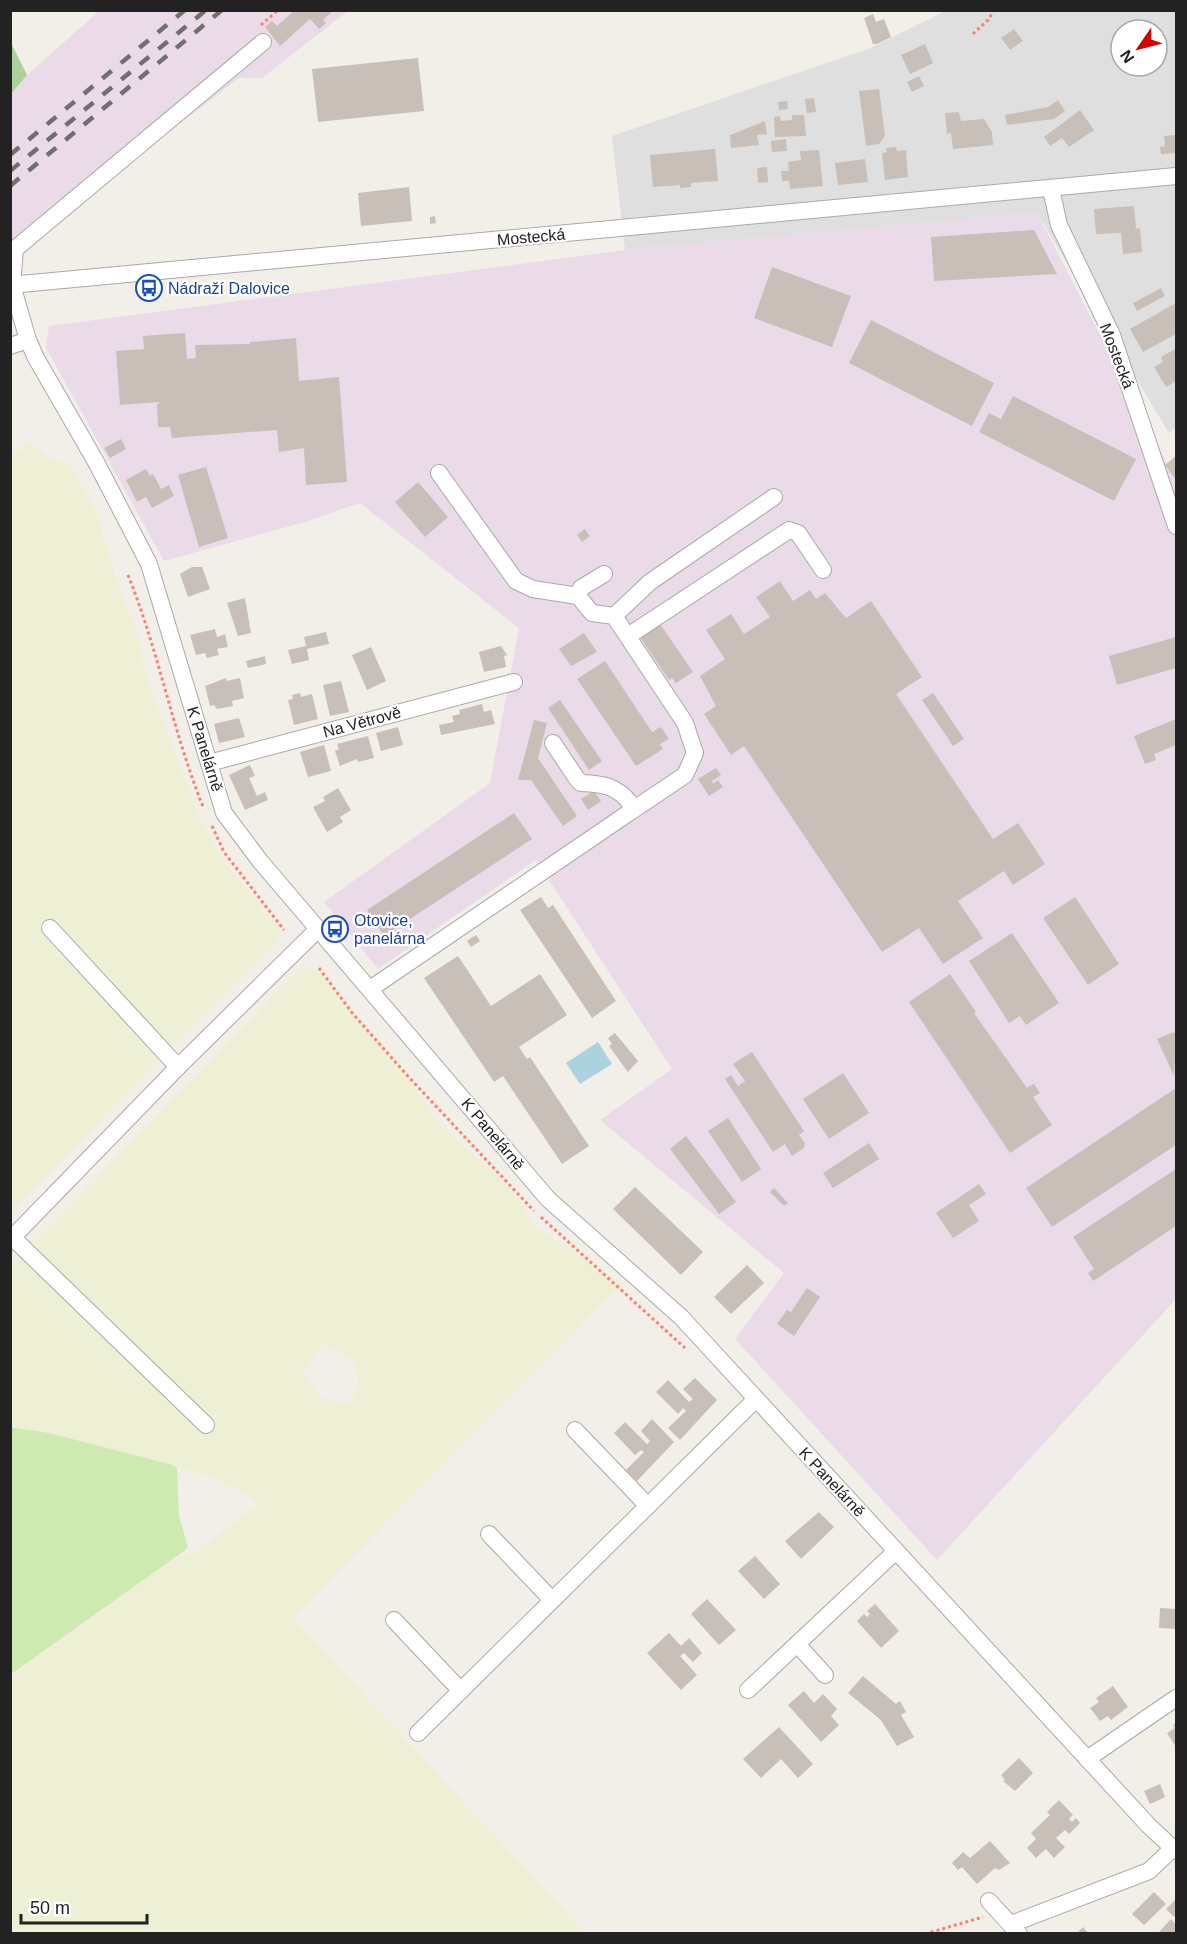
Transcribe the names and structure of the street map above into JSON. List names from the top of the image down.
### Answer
{
  "streets": {
    "street": ["Mostecká", "Na Větrově", "K Panelárně"]
  },
  "crossings": [
    ["Mostecká", "K Panelárně"],
    ["Na Větrově", "K Panelárně"]
  ],
  "places": {
    "bus stop": ["Nádraží Dalovice", "Otovice, panelárna"]
  },
  "scale_bar": "50 m",
  "north": "bottom left"
}
